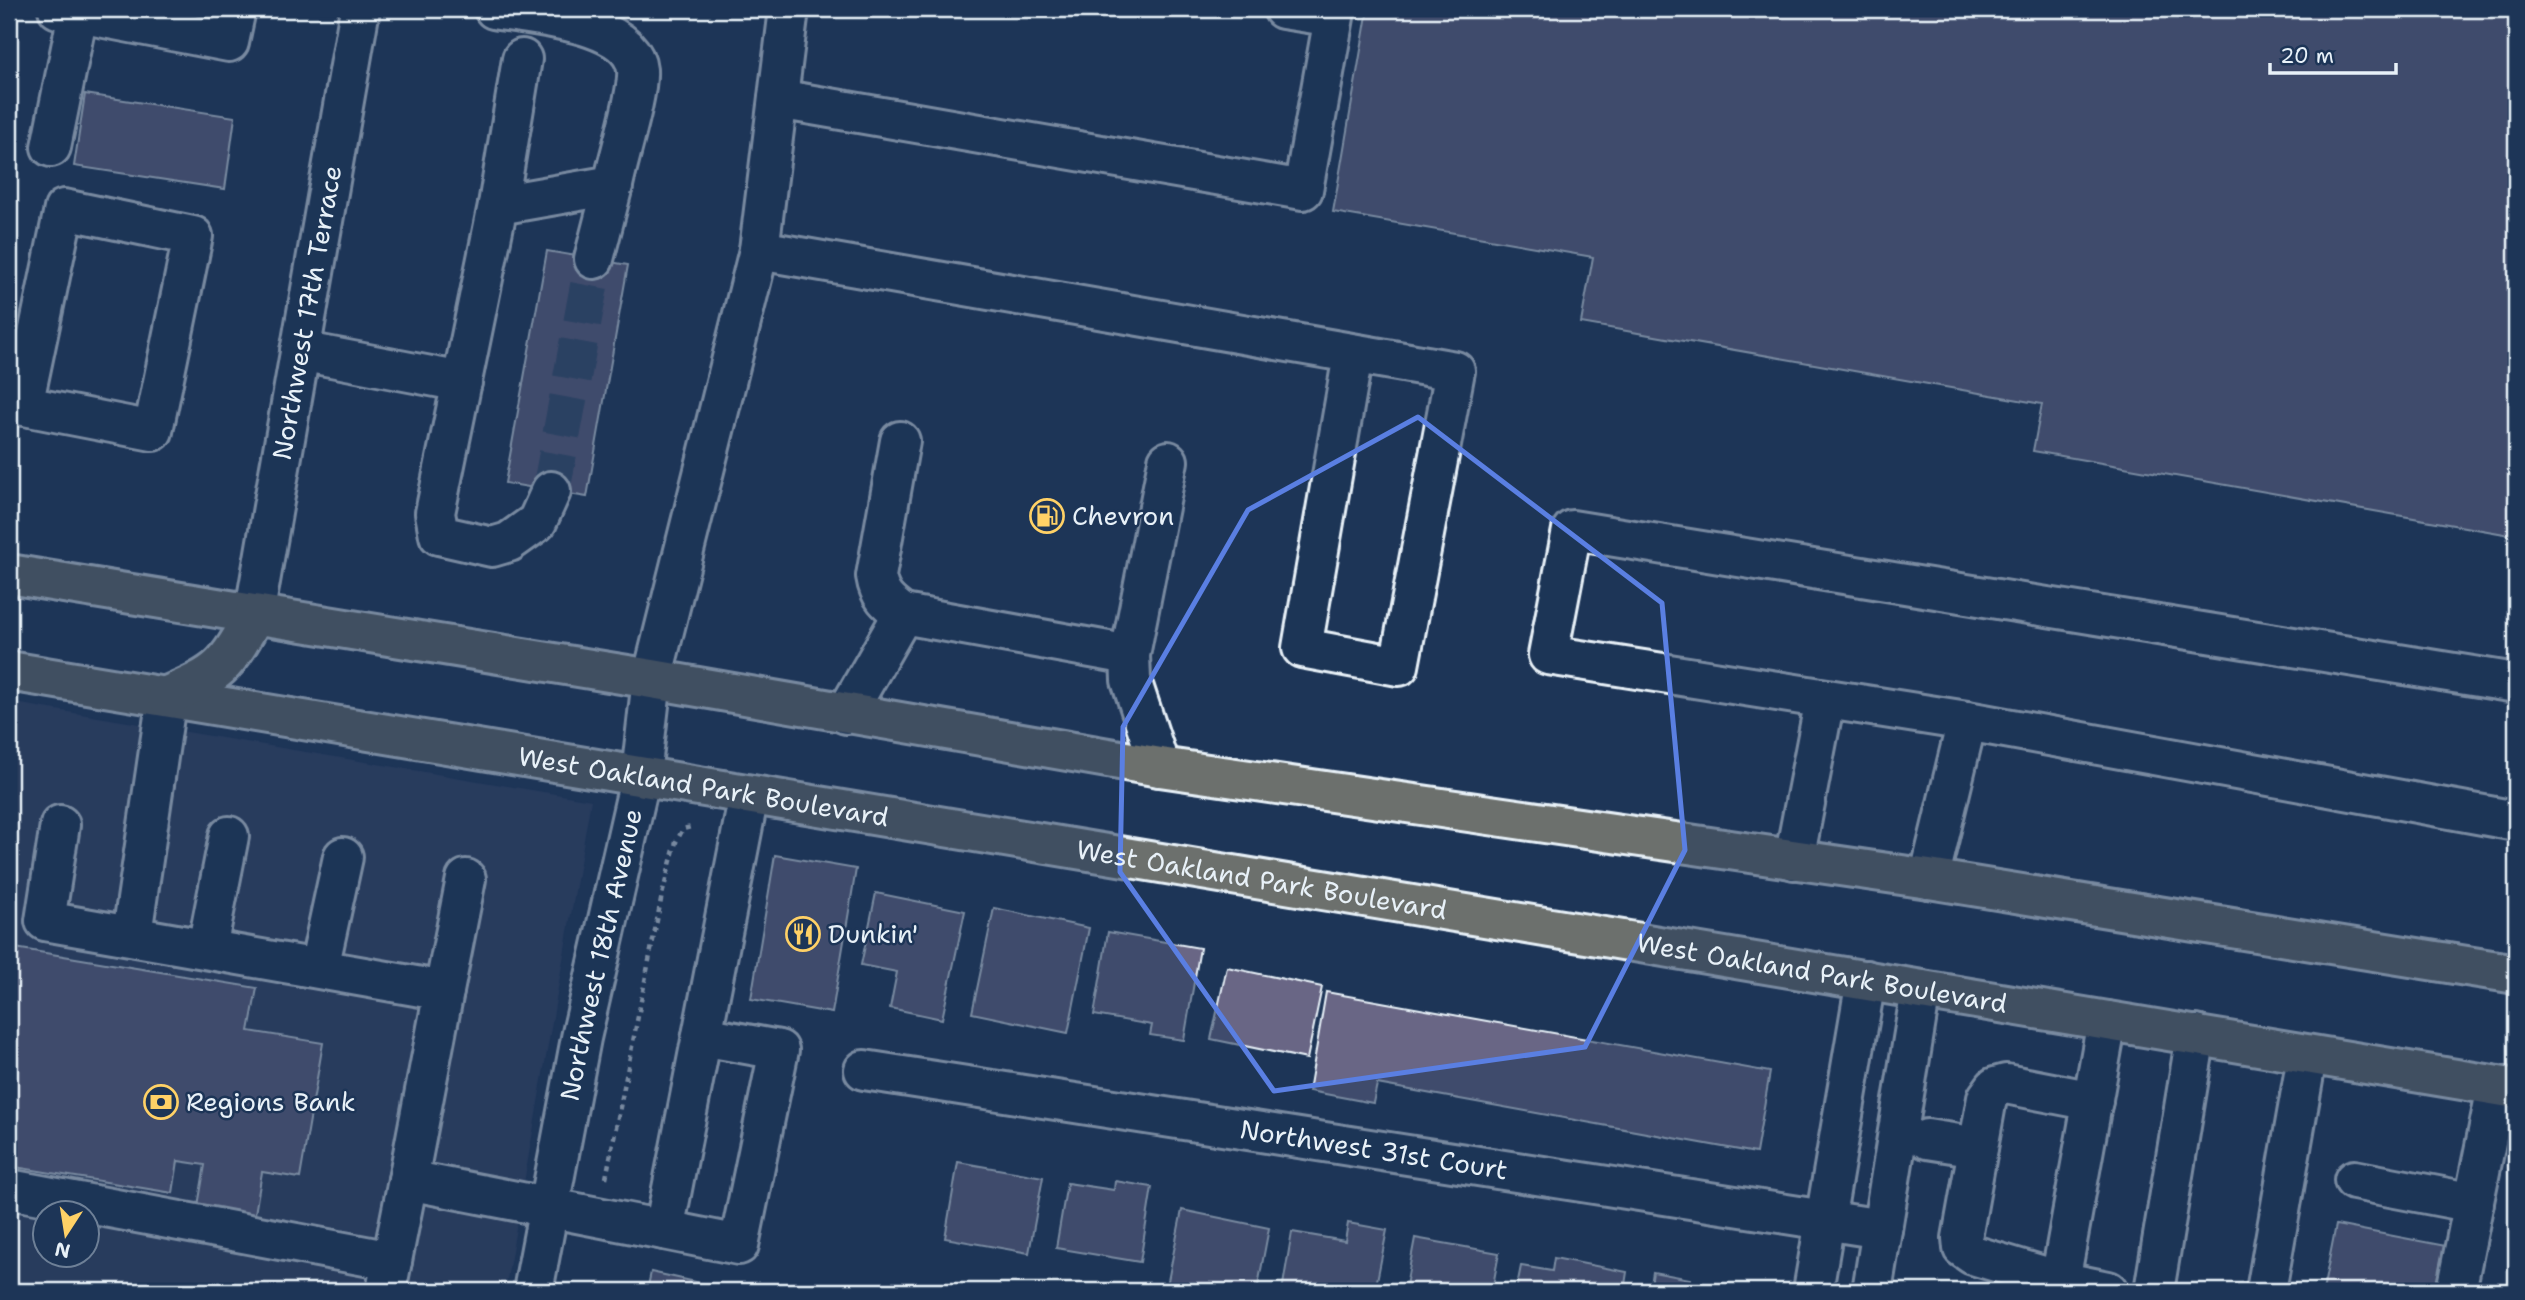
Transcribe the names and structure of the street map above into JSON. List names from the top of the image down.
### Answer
{
  "streets": {
    "main road": ["West Oakland Park Boulevard"],
    "street": ["Northwest 17th Terrace", "Northwest 18th Avenue", "Northwest 31st Court"]
  },
  "crossings": [
    ["West Oakland Park Boulevard", "Northwest 18th Avenue"]
  ],
  "places": {
    "fuel station": ["Chevron"],
    "restaurant": ["Dunkin'"],
    "bank": ["Regions Bank"]
  },
  "scale_bar": "20 m",
  "north": "bottom"
}
